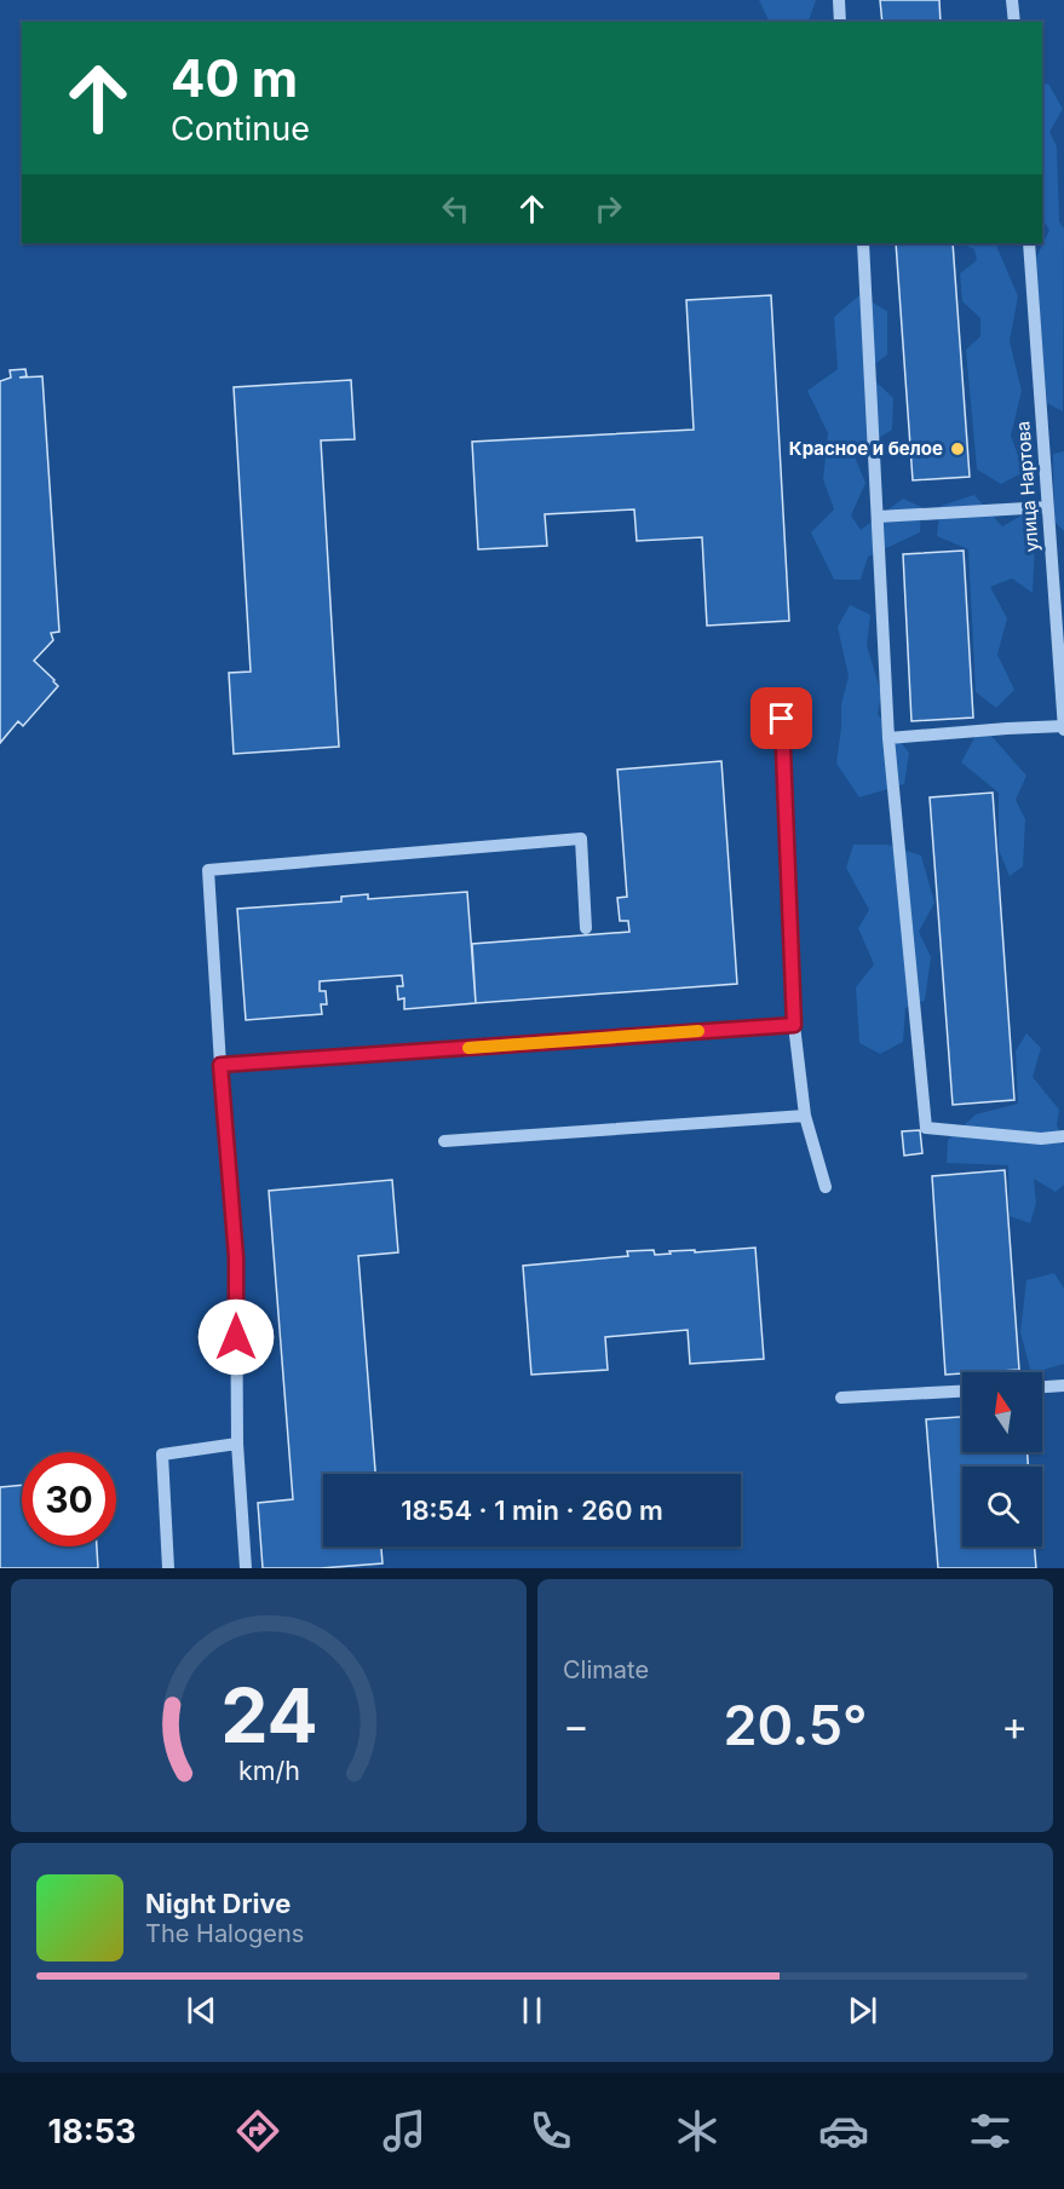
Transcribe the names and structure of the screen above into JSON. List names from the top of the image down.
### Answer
{
  "streets": {
    "street": ["улица Нартова"]
  },
  "places": ["Красное и белое"],
  "north": "top",
  "page": {
    "turn": ["40 m", "Continue"],
    "limit": "30",
    "trip": "18:54 · 1 min · 260 m",
    "tile": "Climate",
    "heat": ["−", "20.5°", "+"],
    "song": ["Night Drive", "The Halogens"],
    "tabs": "18:53",
    "gauge": ["24", "km/h"]
  }
}
